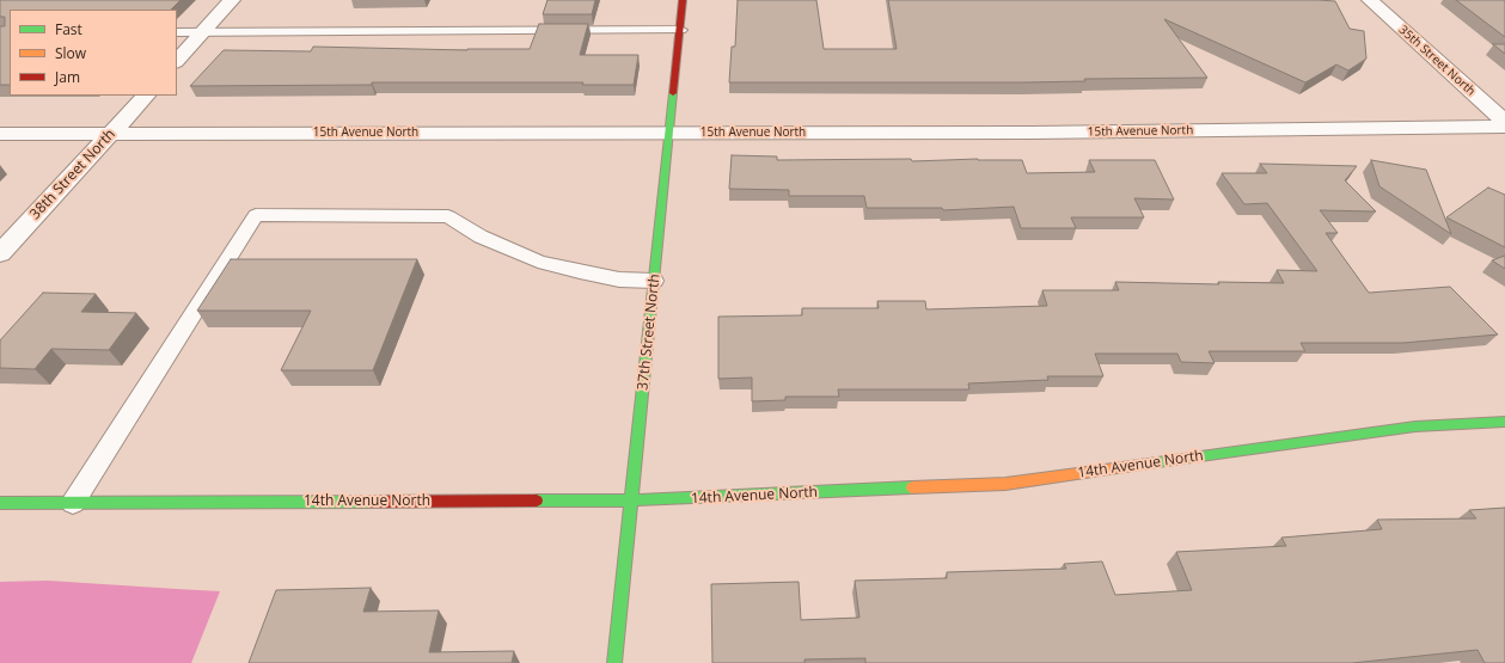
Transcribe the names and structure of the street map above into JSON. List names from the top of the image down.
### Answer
{
  "streets": {
    "street": [
      "35th Street North",
      "15th Avenue North",
      "38th Street North",
      "37th Street North",
      "14th Avenue North"
    ]
  },
  "crossings": [
    ["15th Avenue North", "38th Street North"],
    ["15th Avenue North", "37th Street North"],
    ["37th Street North", "14th Avenue North"]
  ],
  "legend": ["Fast", "Slow", "Jam"]
}
